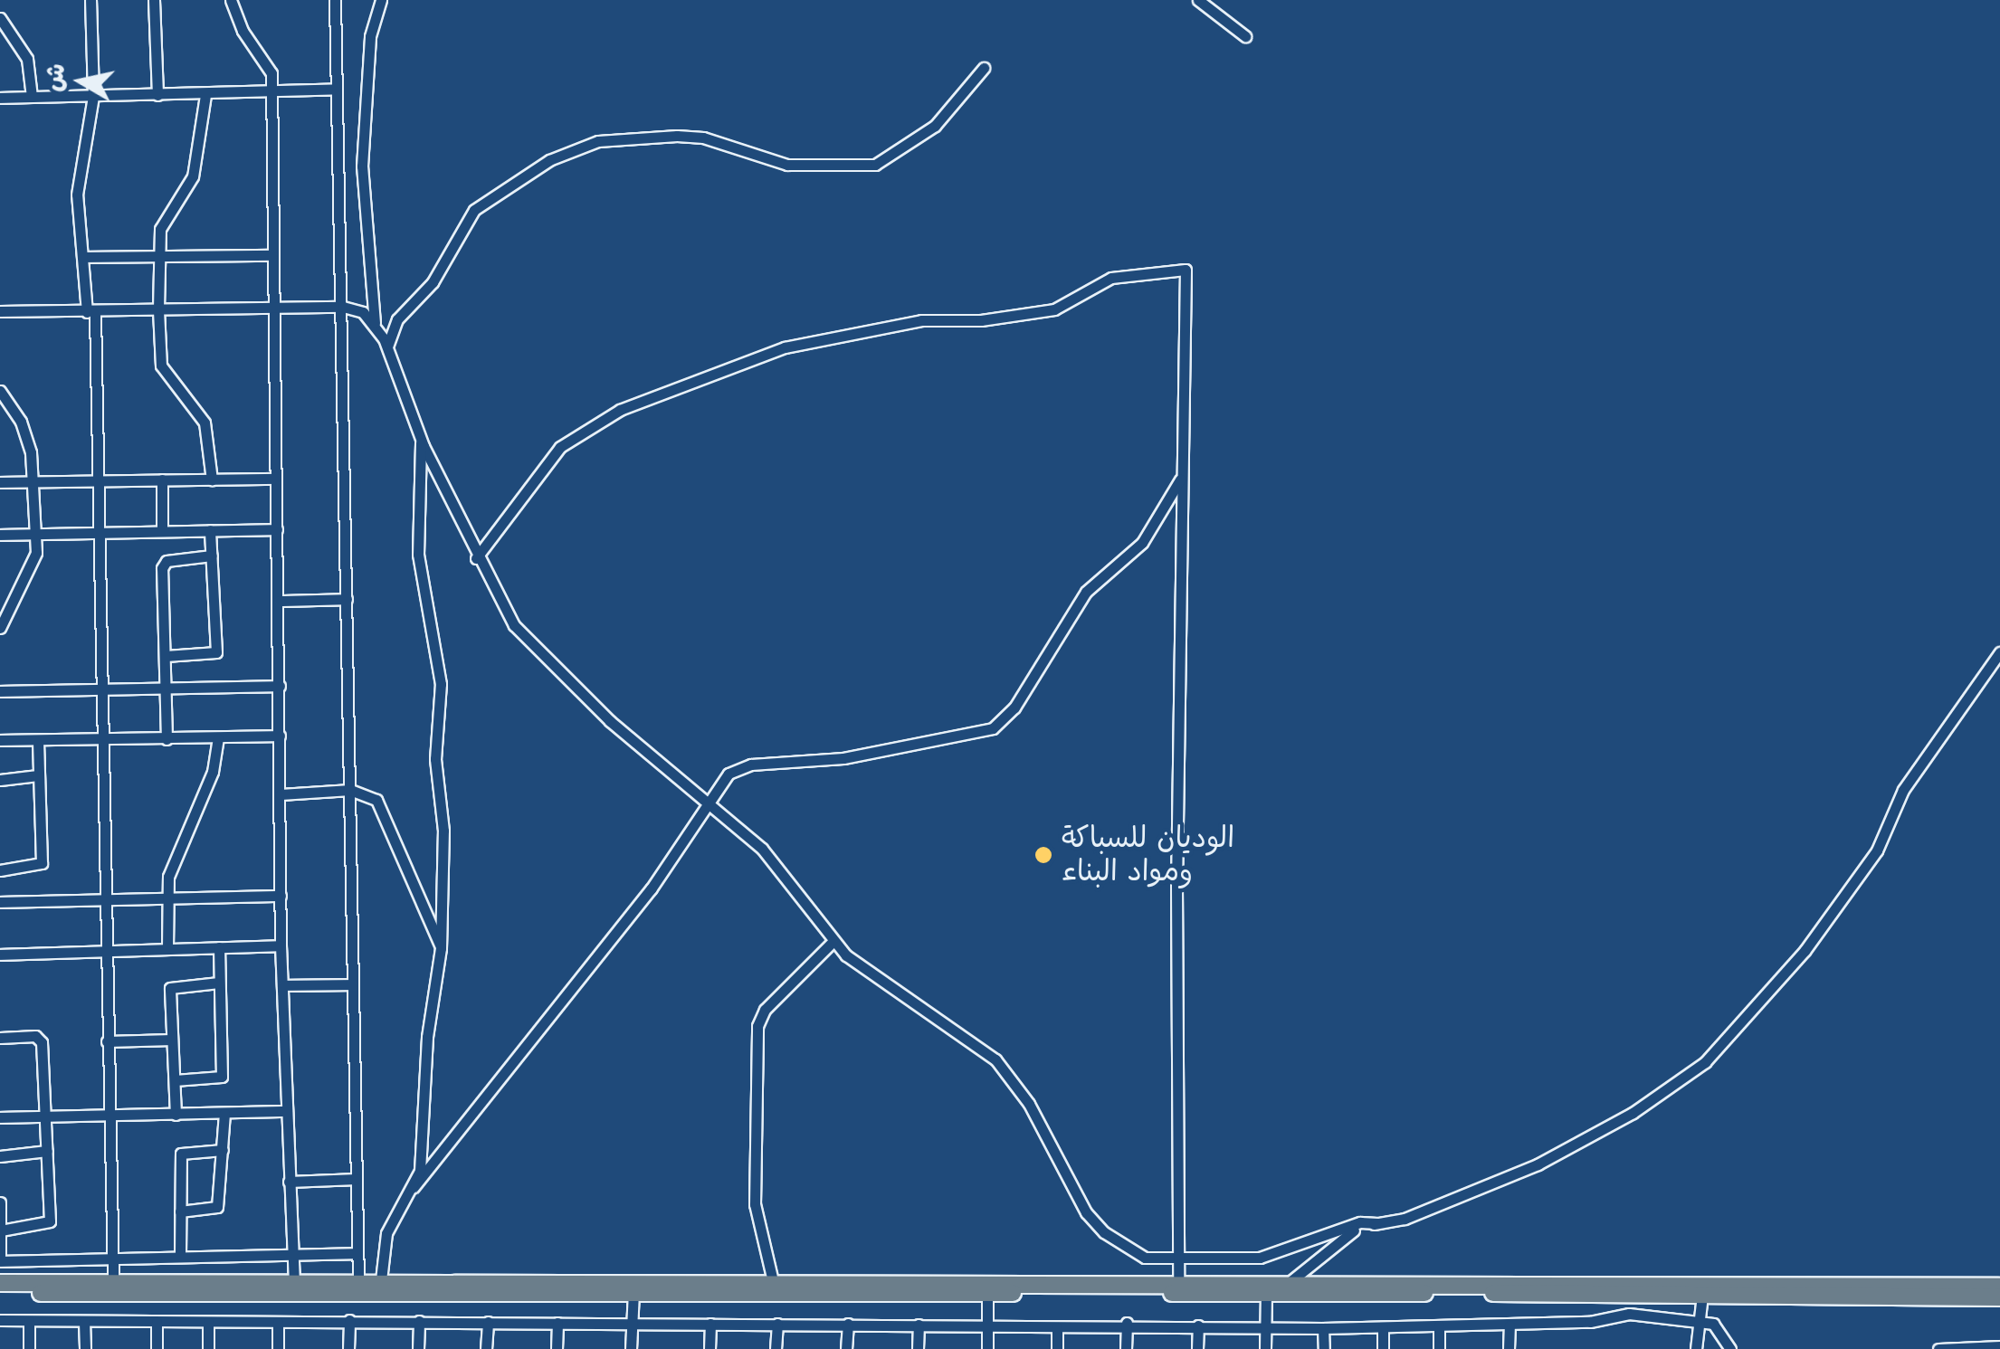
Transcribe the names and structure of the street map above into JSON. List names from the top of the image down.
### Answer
{
  "places": ["الوديان للسباكة ومواد البناء"],
  "north": "left"
}
